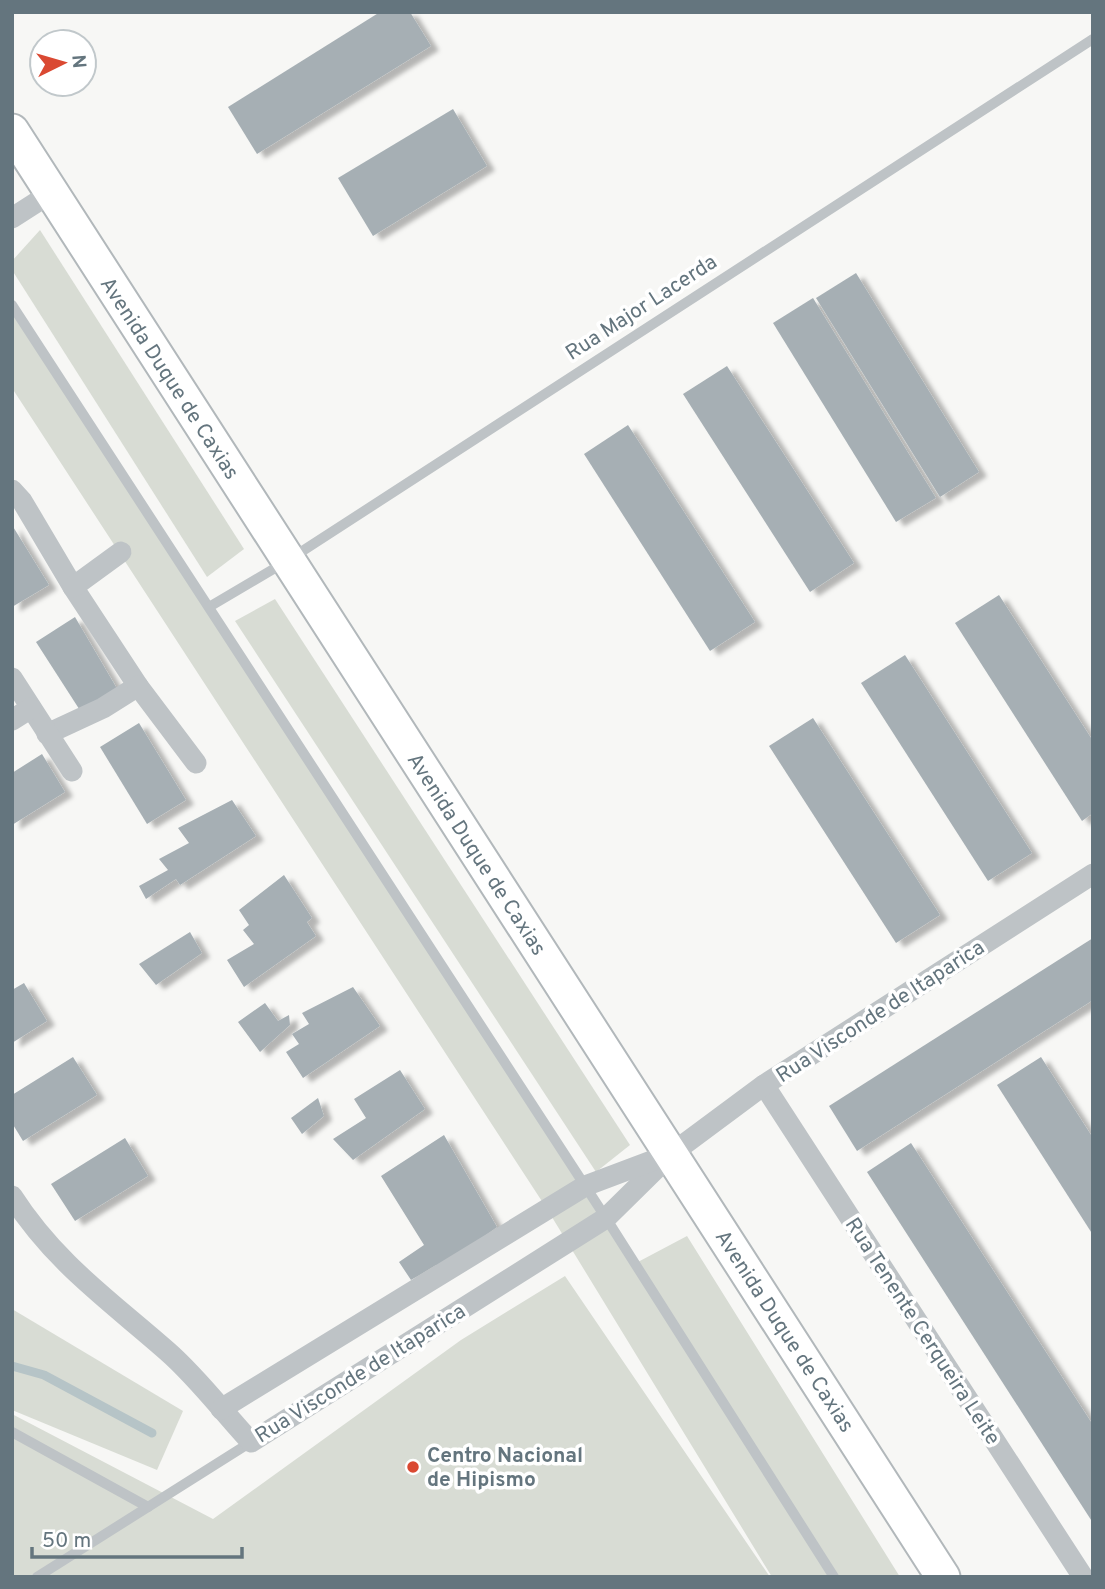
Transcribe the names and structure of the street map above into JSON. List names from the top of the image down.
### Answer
{
  "streets": {
    "main road": ["Avenida Duque de Caxias"],
    "street": ["Rua Visconde de Itaparica", "Rua Tenente Cerqueira Leite"],
    "lane": ["Rua Major Lacerda"]
  },
  "crossings": [
    ["Rua Major Lacerda", "Avenida Duque de Caxias"],
    ["Avenida Duque de Caxias", "Rua Visconde de Itaparica"],
    ["Rua Visconde de Itaparica", "Rua Tenente Cerqueira Leite"]
  ],
  "places": ["Centro Nacional de Hipismo"],
  "scale_bar": "50 m",
  "north": "right"
}
